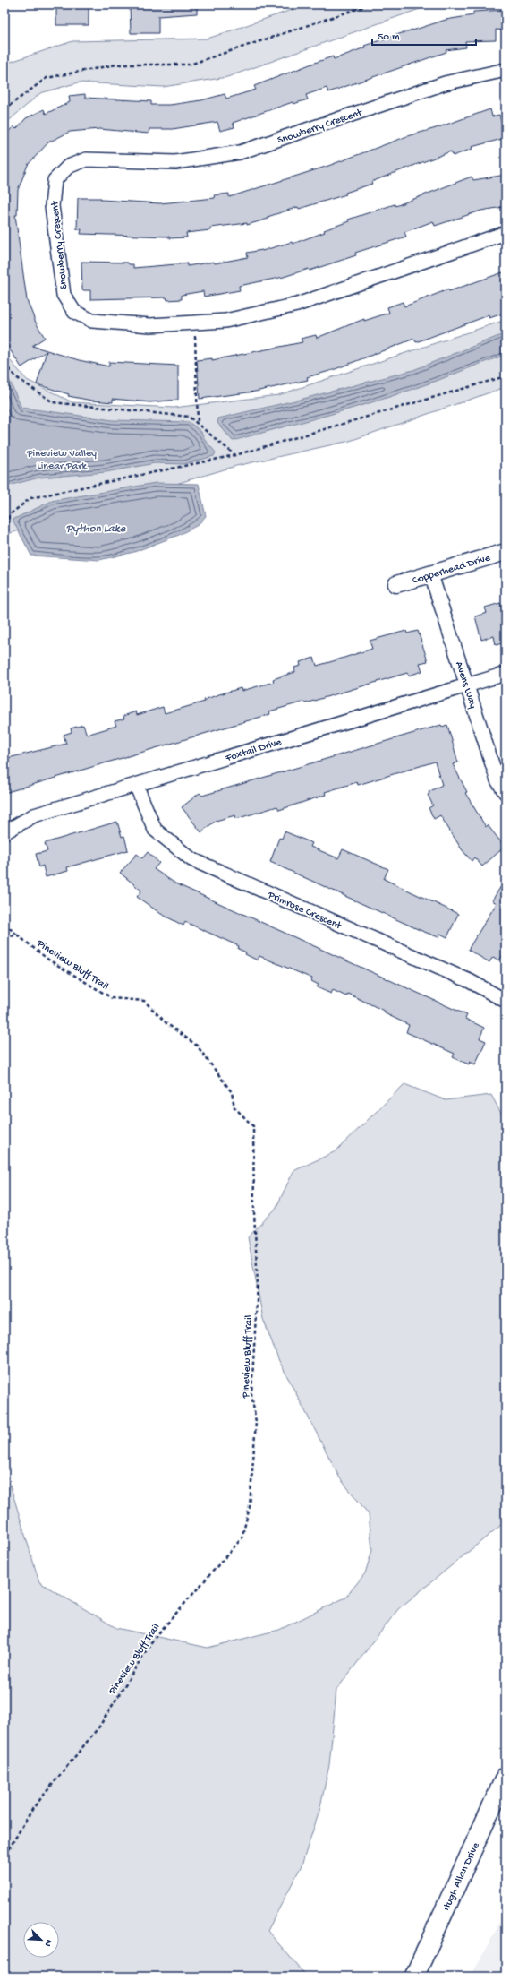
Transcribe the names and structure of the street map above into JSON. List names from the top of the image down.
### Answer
{
  "streets": {
    "main road": ["Hugh Allan Drive"],
    "street": [
      "Snowberry Crescent",
      "Copperhead Drive",
      "Avens Way",
      "Foxtail Drive",
      "Primrose Crescent"
    ],
    "path": ["Pineview Bluff Trail"]
  },
  "crossings": [
    ["Copperhead Drive", "Avens Way"],
    ["Avens Way", "Foxtail Drive"],
    ["Foxtail Drive", "Primrose Crescent"]
  ],
  "water": ["Python Lake"],
  "parks": ["Pineview Valley Linear Park"],
  "scale_bar": "50 m",
  "north": "bottom right"
}
